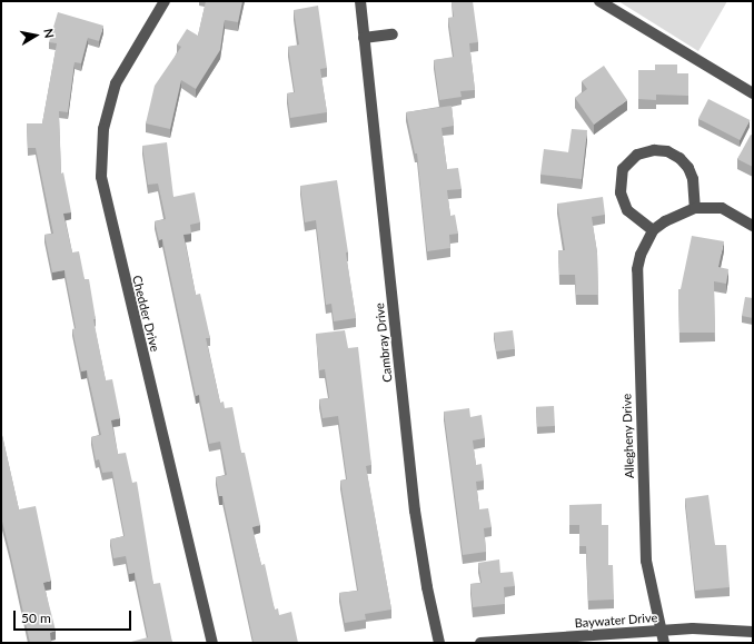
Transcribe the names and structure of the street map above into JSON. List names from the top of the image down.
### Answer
{
  "streets": {
    "street": [
      "Chedder Drive",
      "Cambray Drive",
      "Allegheny Drive",
      "Baywater Drive"
    ]
  },
  "crossings": [
    ["Allegheny Drive", "Baywater Drive"]
  ],
  "scale_bar": "50 m",
  "north": "right"
}
